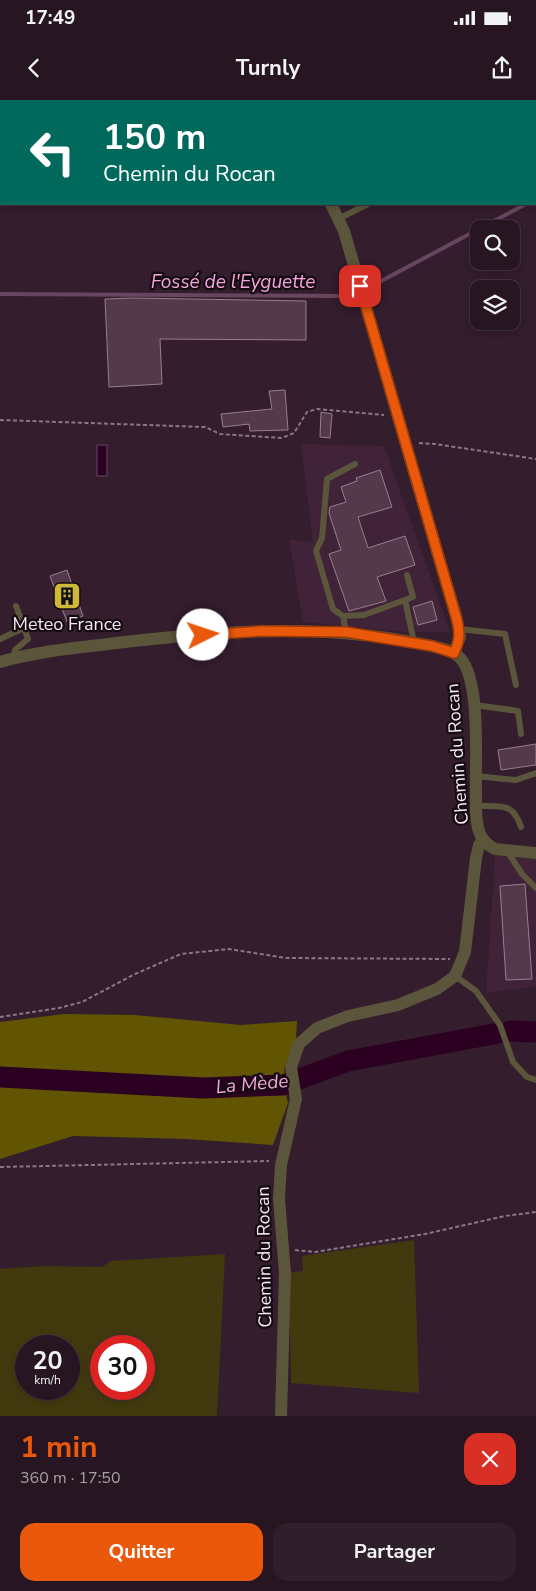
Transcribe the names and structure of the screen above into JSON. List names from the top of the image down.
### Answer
{
  "streets": {
    "street": ["Chemin du Rocan"]
  },
  "water": ["Fossé de l'Eyguette", "La Mède"],
  "places": {
    "building": ["Meteo France"]
  },
  "page": {
    "status": "17:49",
    "header": "Turnly",
    "turn": ["150 m", "Chemin du Rocan"],
    "speed": "20 km/h",
    "limit": "30",
    "heading": ["1 min", "360 m · 17:50"],
    "buttons": ["Quitter", "Partager"]
  }
}
